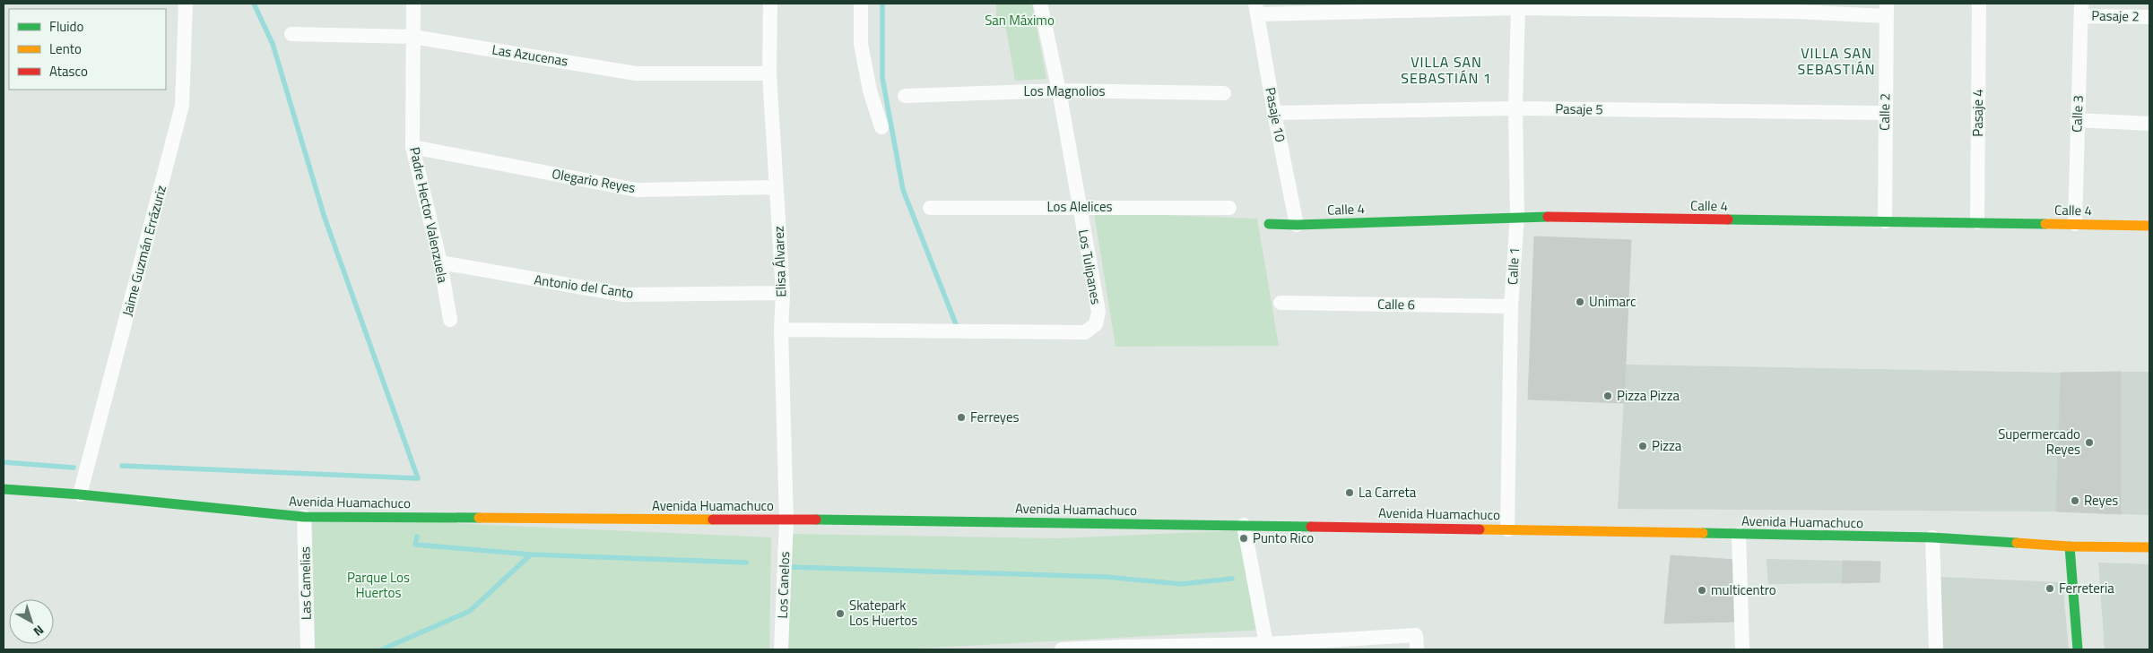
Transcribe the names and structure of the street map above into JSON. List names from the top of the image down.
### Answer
{
  "streets": {
    "main road": ["Calle 4", "Avenida Huamachuco"],
    "street": [
      "Pasaje 2",
      "Las Azucenas",
      "Los Magnolios",
      "Pasaje 5",
      "Calle 2",
      "Pasaje 4",
      "Calle 3",
      "Pasaje 10",
      "Olegario Reyes",
      "Los Alelices",
      "Padre Hector Valenzuela",
      "Jaime Guzmán Errázuriz",
      "Elisa Álvarez",
      "Calle 1",
      "Los Tulipanes",
      "Antonio del Canto",
      "Calle 6",
      "Las Camelias",
      "Los Canelos"
    ]
  },
  "crossings": [
    ["Pasaje 2", "Calle 3"],
    ["Las Azucenas", "Padre Hector Valenzuela"],
    ["Las Azucenas", "Elisa Álvarez"],
    ["Los Magnolios", "Los Tulipanes"],
    ["Pasaje 5", "Calle 2"],
    ["Pasaje 5", "Pasaje 10"],
    ["Pasaje 5", "Calle 1"],
    ["Calle 2", "Calle 4"],
    ["Pasaje 4", "Calle 4"],
    ["Calle 3", "Calle 4"],
    ["Pasaje 10", "Calle 4"],
    ["Olegario Reyes", "Padre Hector Valenzuela"],
    ["Olegario Reyes", "Elisa Álvarez"],
    ["Calle 4", "Calle 1"],
    ["Los Alelices", "Los Tulipanes"],
    ["Padre Hector Valenzuela", "Antonio del Canto"],
    ["Jaime Guzmán Errázuriz", "Avenida Huamachuco"],
    ["Elisa Álvarez", "Los Tulipanes"],
    ["Elisa Álvarez", "Antonio del Canto"],
    ["Elisa Álvarez", "Avenida Huamachuco"],
    ["Elisa Álvarez", "Los Canelos"],
    ["Calle 1", "Calle 6"],
    ["Calle 1", "Avenida Huamachuco"],
    ["Avenida Huamachuco", "Las Camelias"],
    ["Avenida Huamachuco", "Los Canelos"]
  ],
  "districts": ["VILLA SAN SEBASTIÁN", "VILLA SAN SEBASTIÁN 1"],
  "parks": ["San Máximo", "Parque Los Huertos"],
  "places": [
    "Unimarc",
    "Pizza Pizza",
    "Ferreyes",
    "Supermercado Reyes",
    "Pizza",
    "La Carreta",
    "Reyes",
    "Punto Rico",
    "Ferreteria",
    "multicentro",
    "Skatepark Los Huertos"
  ],
  "legend": ["Fluido", "Lento", "Atasco"],
  "north": "bottom right"
}
